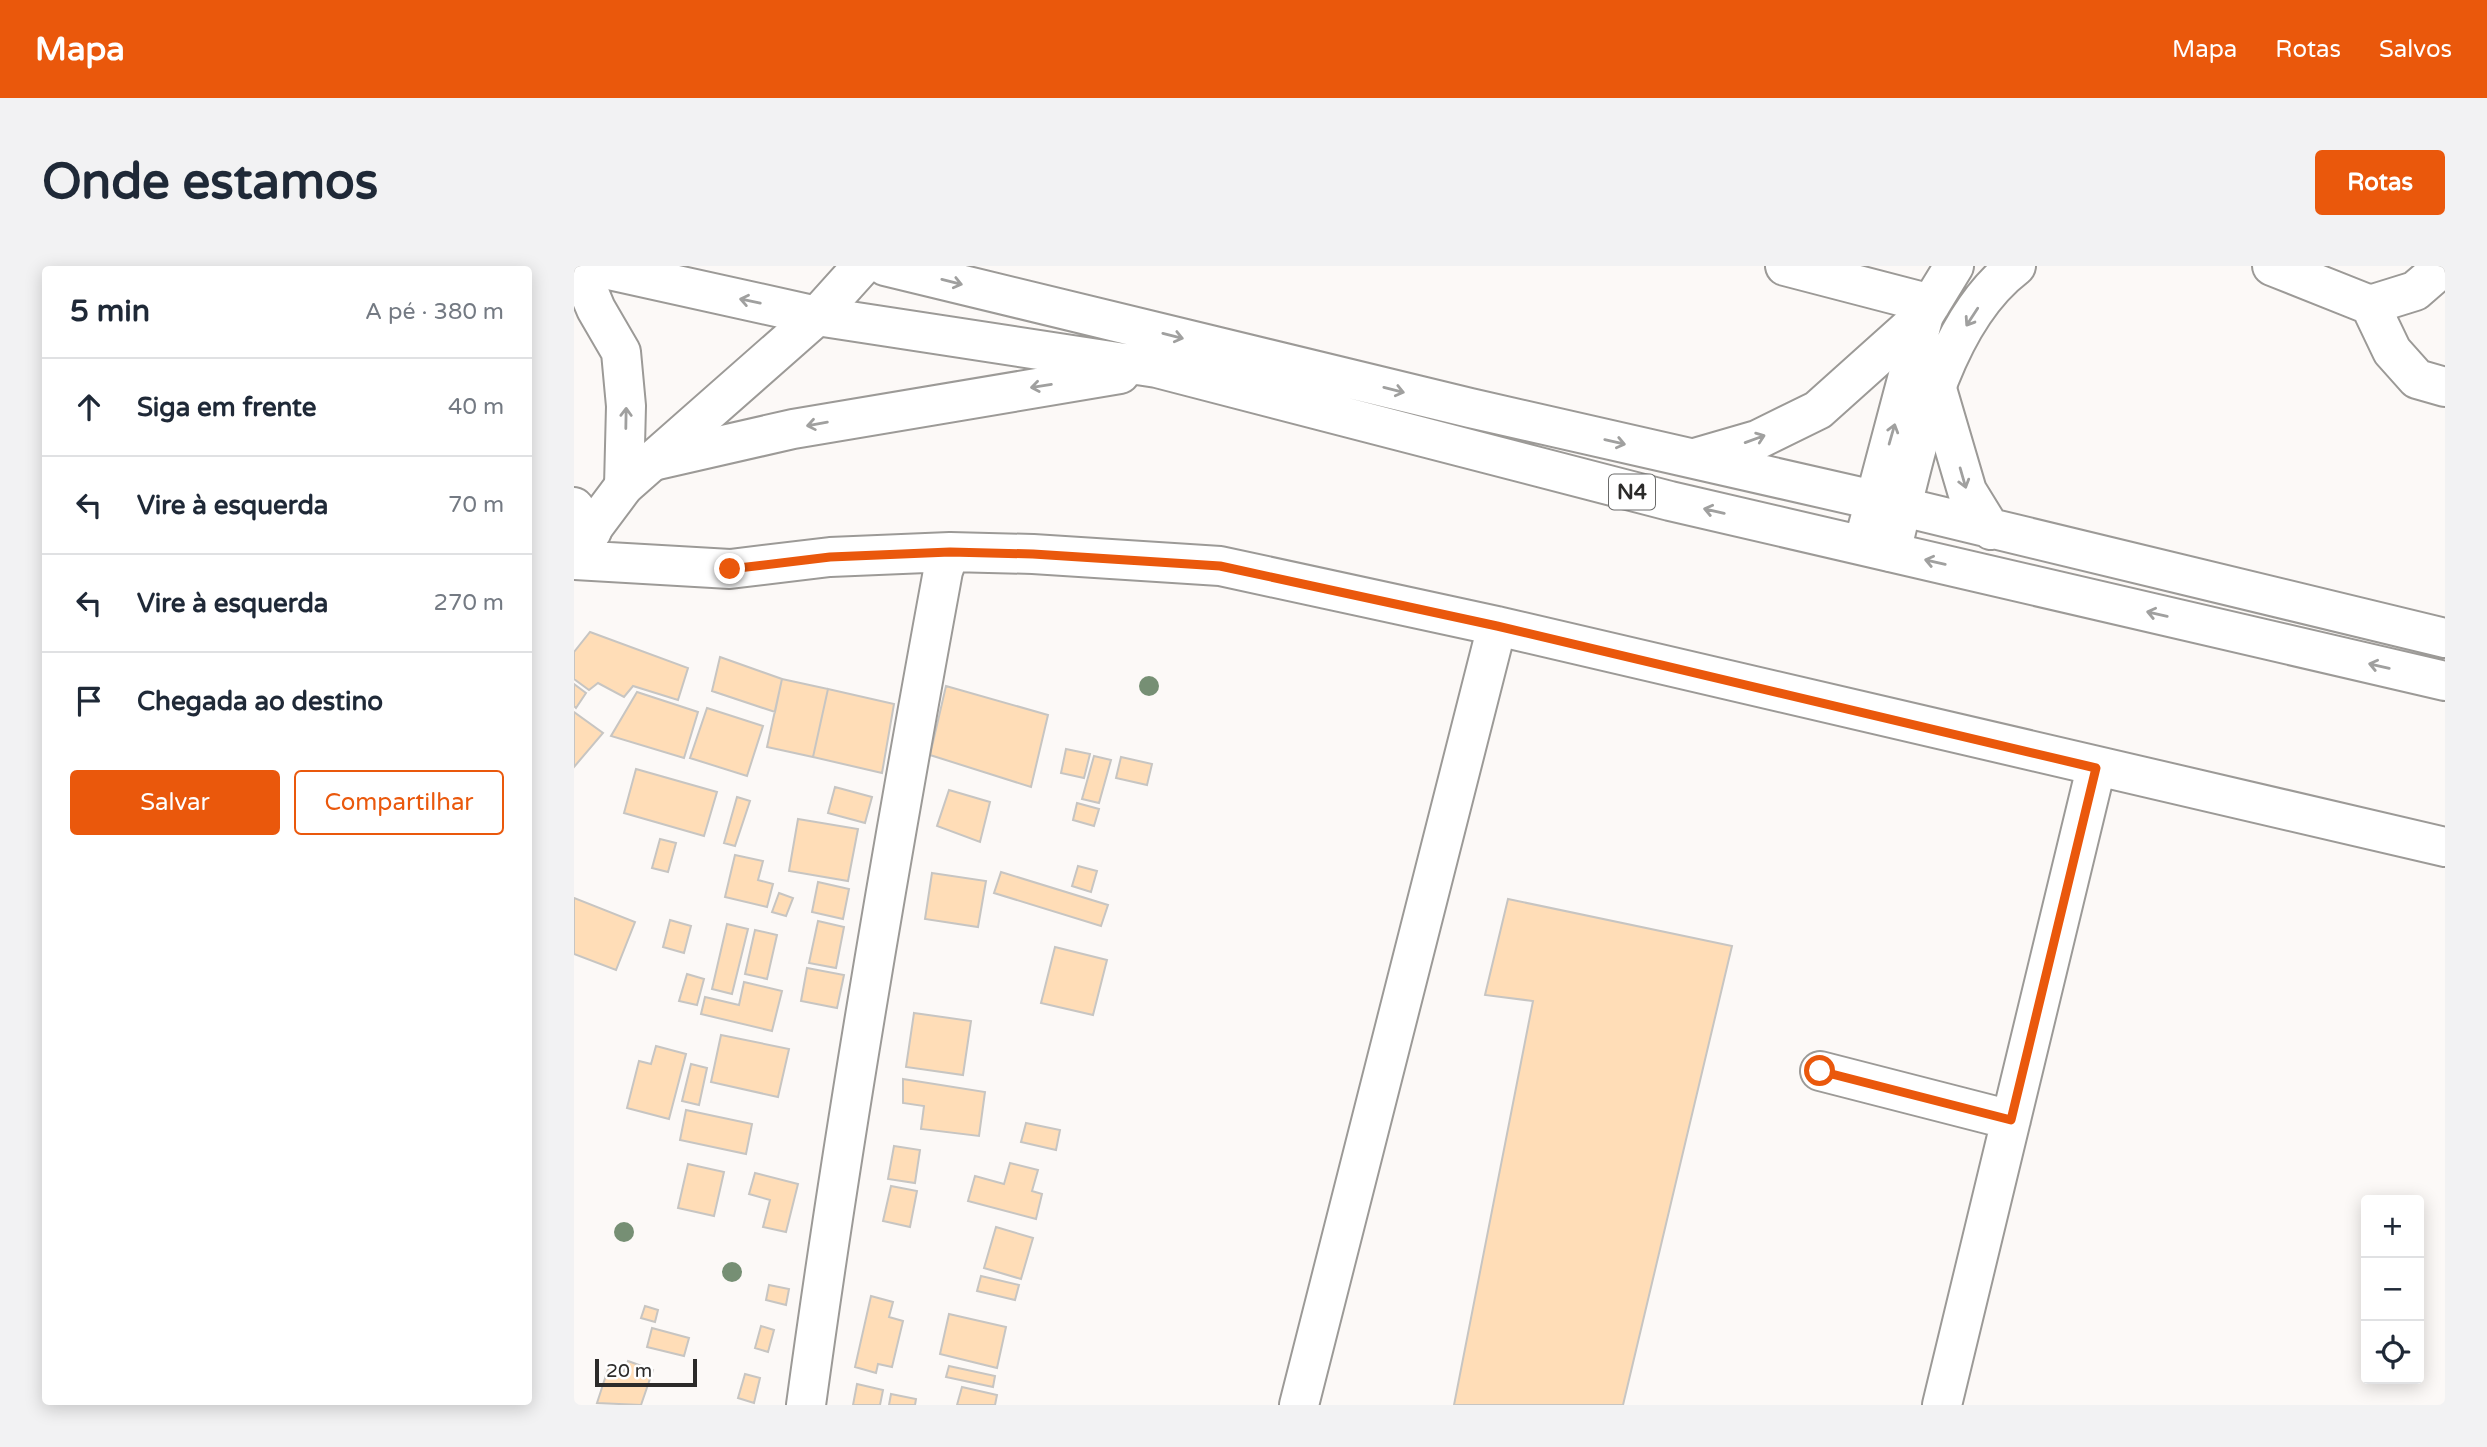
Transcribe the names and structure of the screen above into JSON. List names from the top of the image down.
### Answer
{
  "streets": {
    "main road": ["N4"]
  },
  "scale_bar": "20 m",
  "page": {
    "header": "Mapa",
    "nav": ["Mapa", "Rotas", "Salvos"],
    "buttons": [
      "Rotas",
      ["Salvar", "Compartilhar"]
    ],
    "title": "Onde estamos",
    "heading": ["5 min", "A pé · 380 m"],
    "list": [
      ["Siga em frente", "40 m"],
      ["Vire à esquerda", "70 m"],
      ["Vire à esquerda", "270 m"],
      "Chegada ao destino"
    ],
    "map_buttons": ["+", "−"],
    "scale": "20 m"
  }
}
